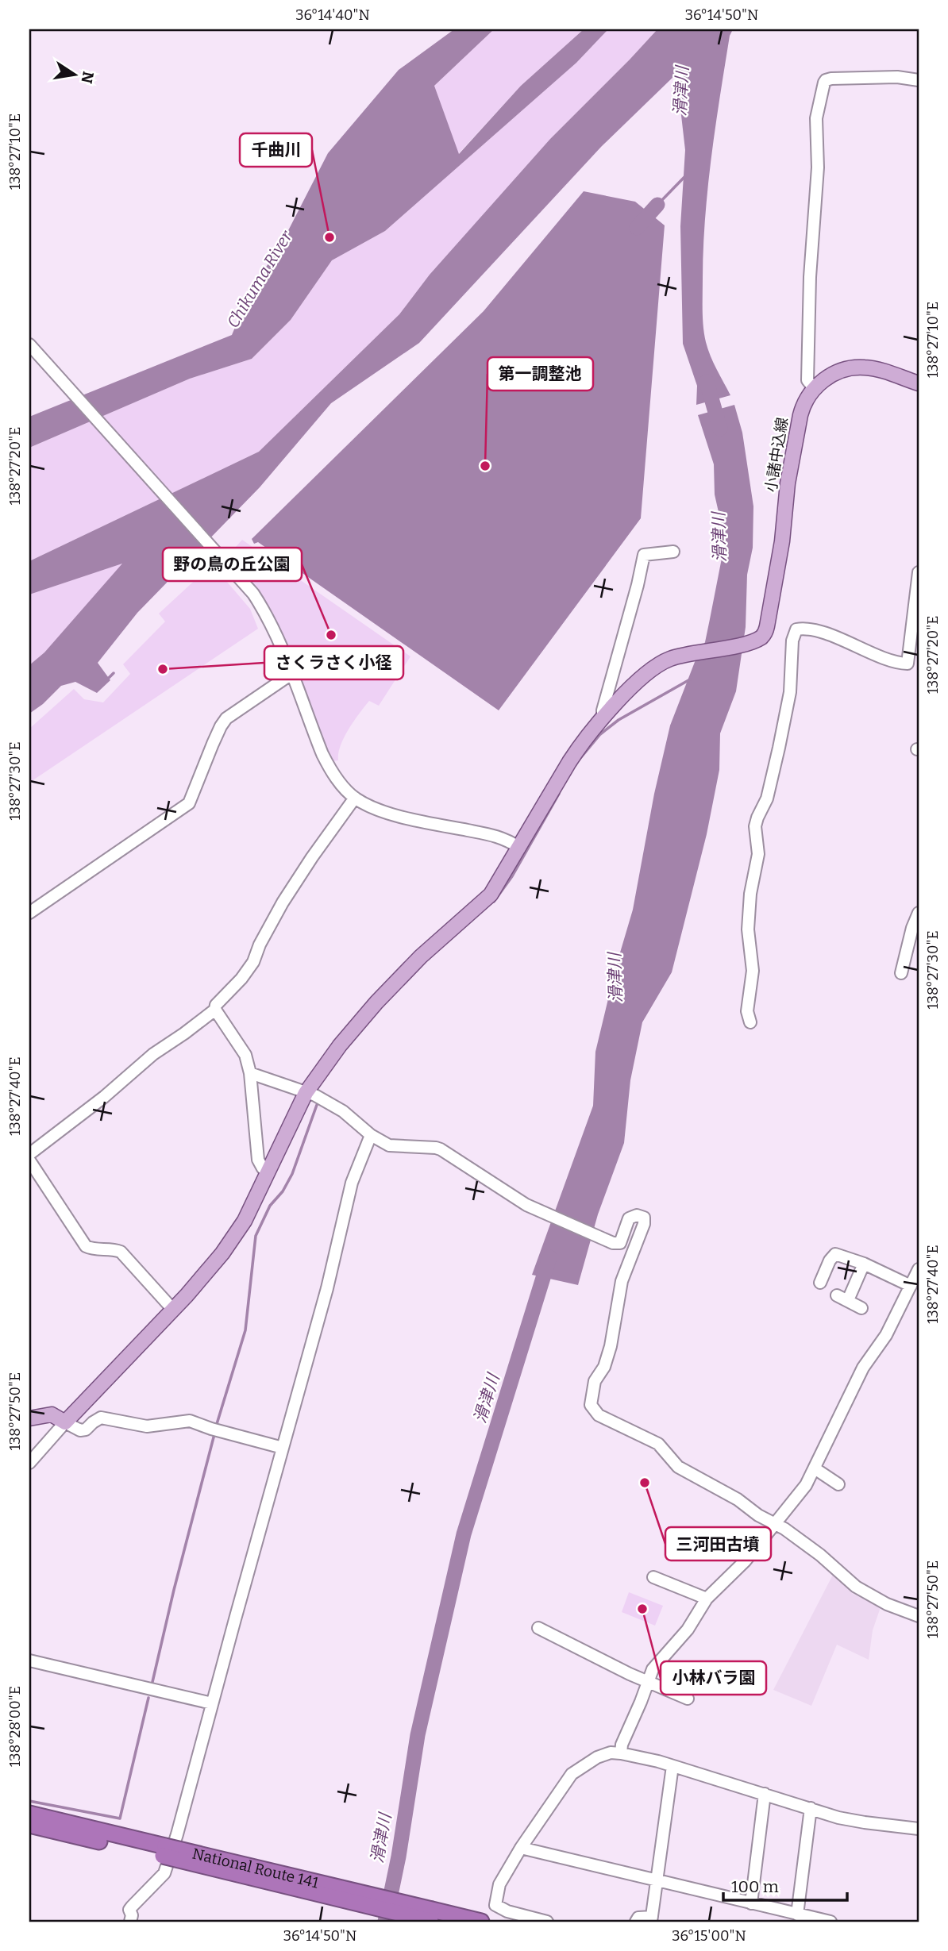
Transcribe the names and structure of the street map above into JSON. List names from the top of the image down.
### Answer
{
  "streets": {
    "highway": ["National Route 141"],
    "main road": ["小諸中込線"]
  },
  "water": ["滑津川", "Chikuma River"],
  "places": [
    "千曲川",
    "第一調整池",
    "野の鳥の丘公園",
    "さくラさく小径",
    "三河田古墳",
    "小林バラ園"
  ],
  "scale_bar": "100 m",
  "north": "right",
  "coordinates": [
    "36°14'40\"N",
    "36°14'50\"N",
    "138°27'10\"E",
    "138°27'20\"E",
    "138°27'30\"E",
    "138°27'40\"E",
    "138°27'50\"E",
    "138°28'00\"E",
    "36°15'00\"N"
  ]
}
